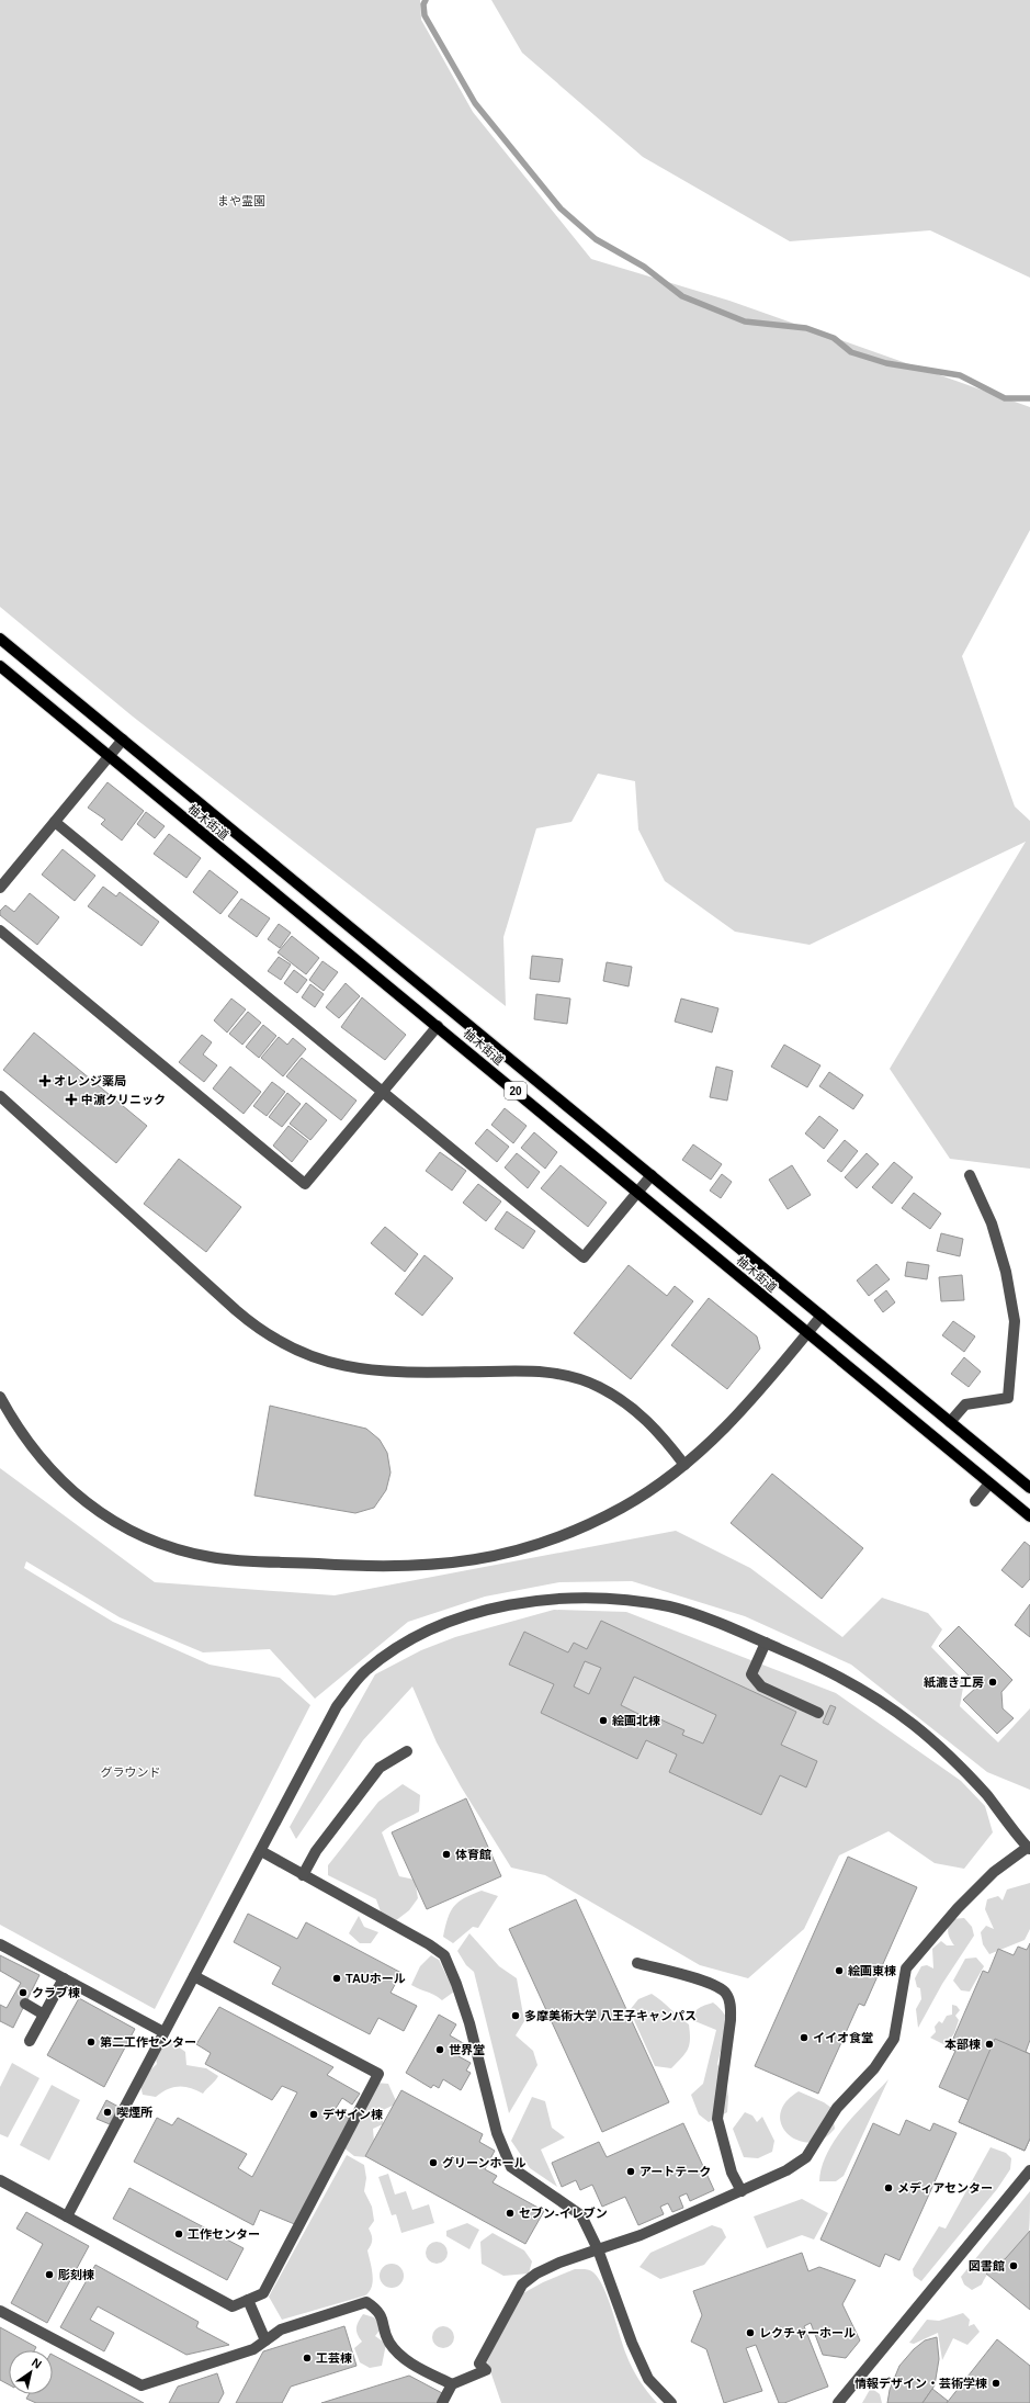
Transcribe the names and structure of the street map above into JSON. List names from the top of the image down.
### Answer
{
  "streets": {
    "main road": ["柚木街道", "20"]
  },
  "parks": ["まや霊園", "グラウンド"],
  "places": {
    "health": ["オレンジ薬局", "中濵クリニック"],
    "other": [
      "紙漉き工房",
      "絵画北棟",
      "体育館",
      "絵画東棟",
      "TAUホール",
      "クラブ棟",
      "多摩美術大学 八王子キャンパス",
      "イイオ食堂",
      "第二工作センター",
      "本部棟",
      "世界堂",
      "喫煙所",
      "デザイン棟",
      "グリーンホール",
      "アートテーク",
      "メディアセンター",
      "セブン-イレブン",
      "工作センター",
      "図書館",
      "彫刻棟",
      "レクチャーホール",
      "工芸棟",
      "情報デザイン・芸術学棟"
    ]
  },
  "north": "top right"
}
